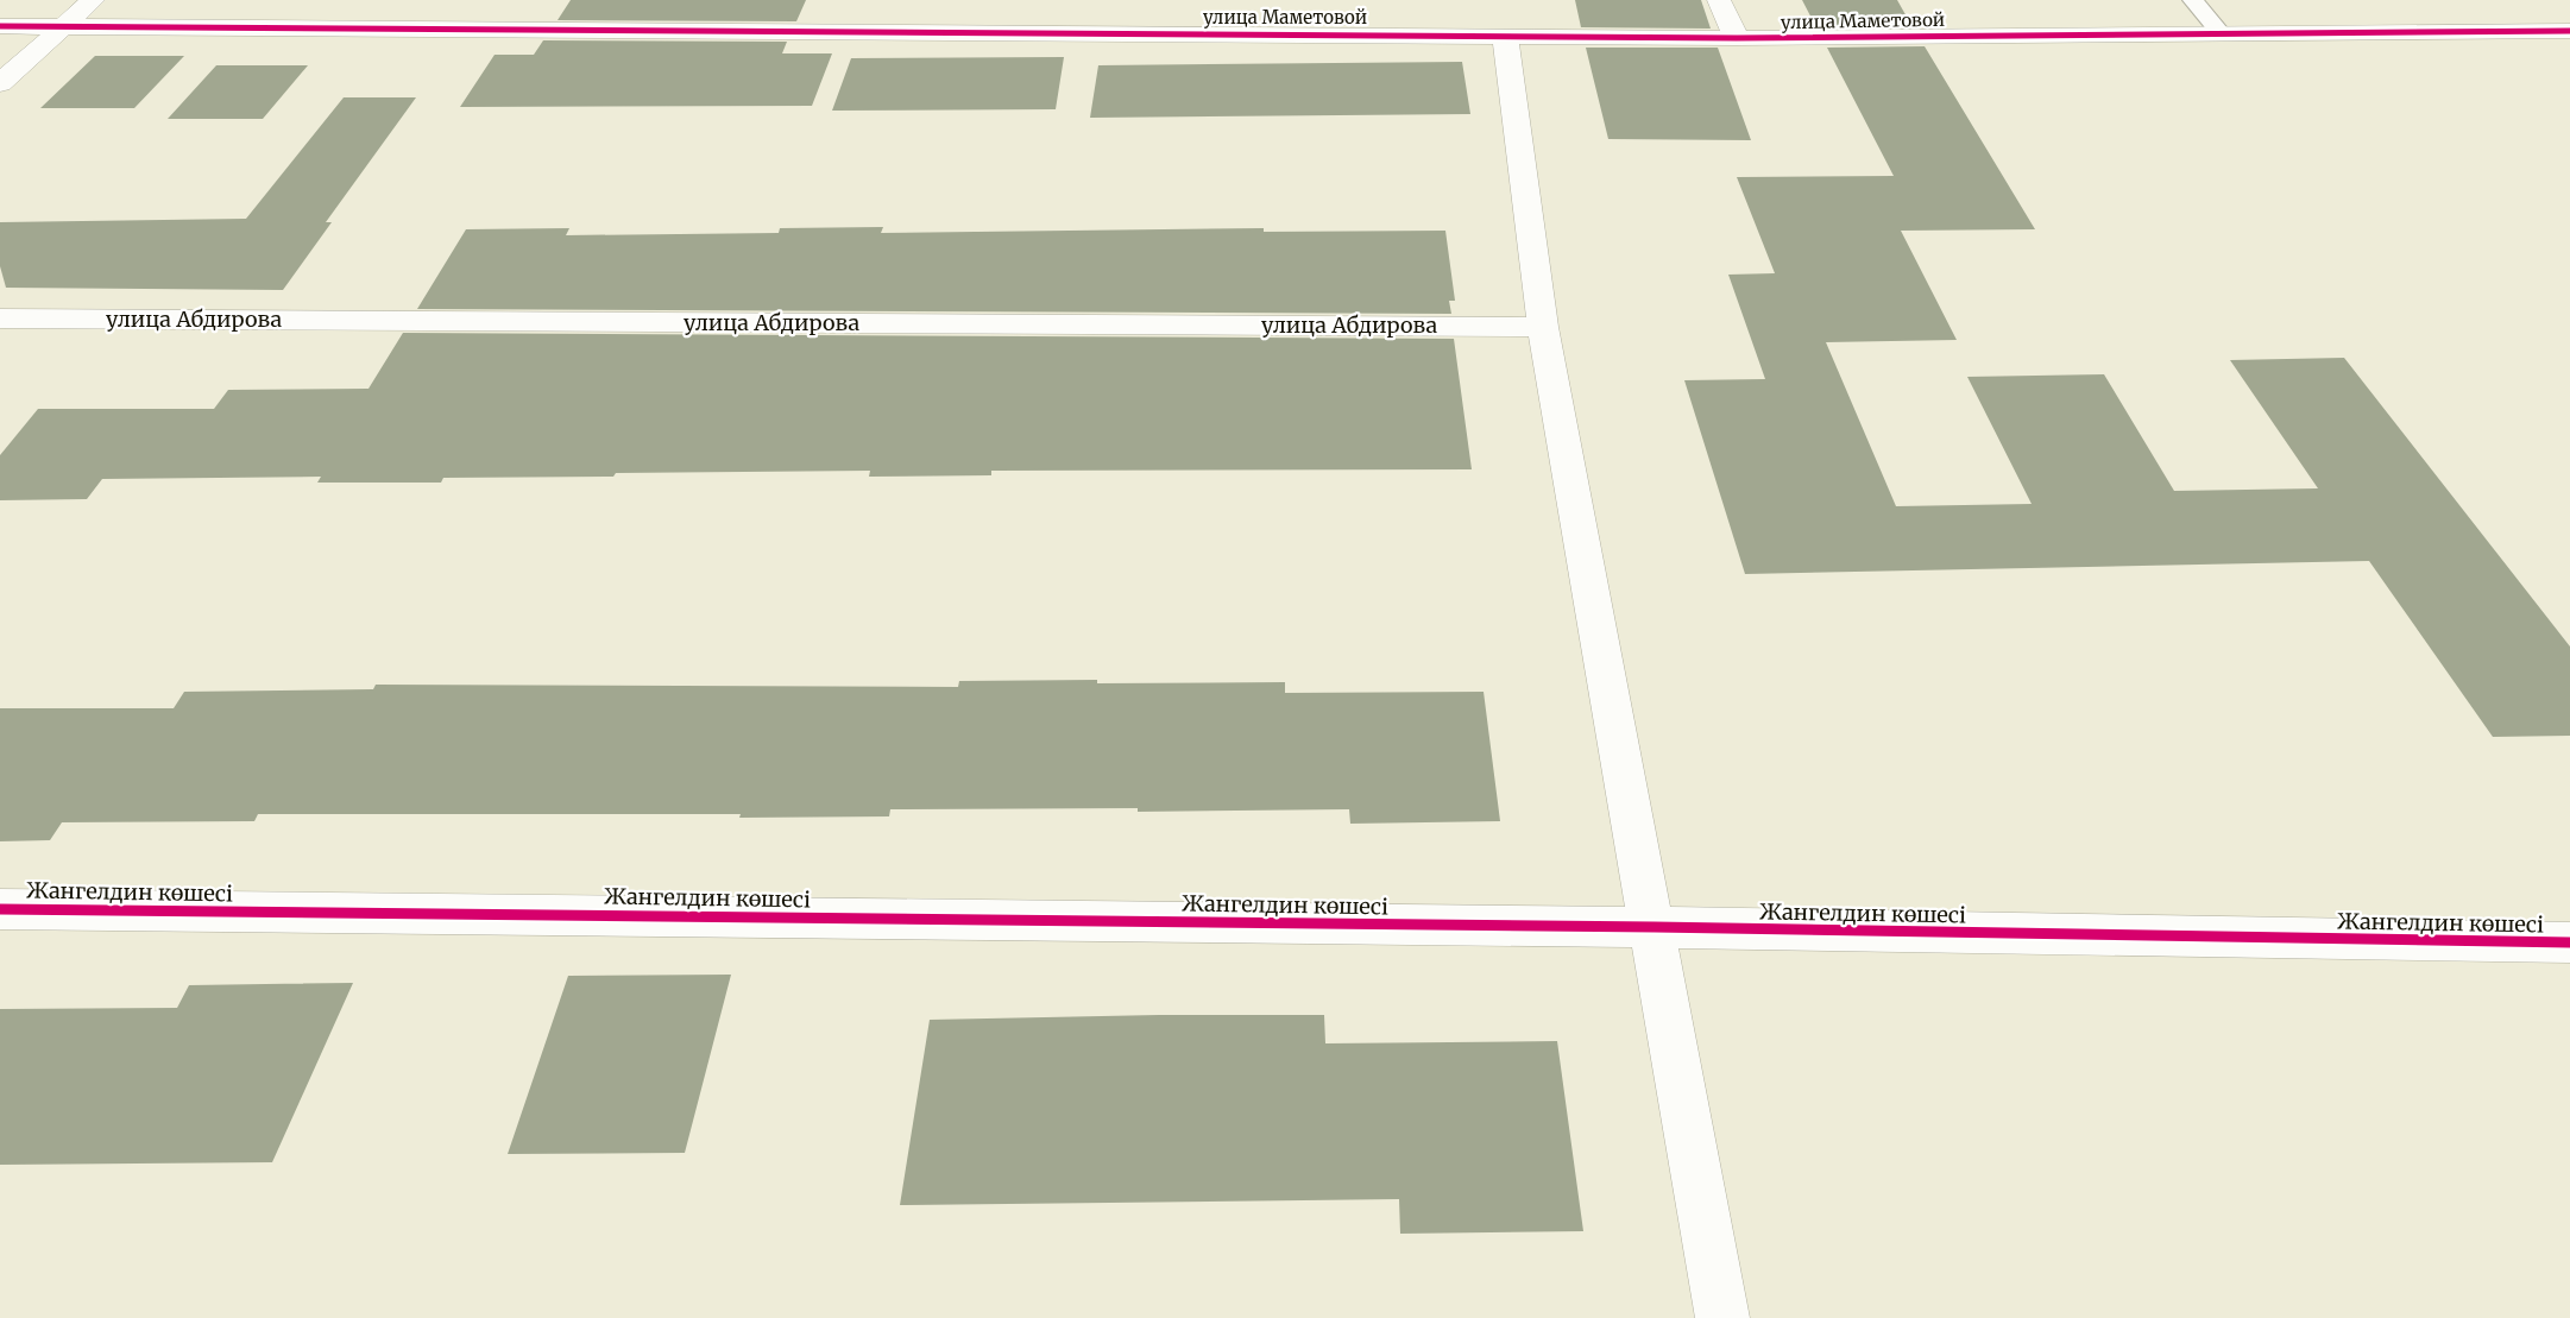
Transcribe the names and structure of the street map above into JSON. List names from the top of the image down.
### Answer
{
  "streets": {
    "street": ["улица Маметовой", "улица Абдирова", "Жангелдин көшесі"]
  }
}
